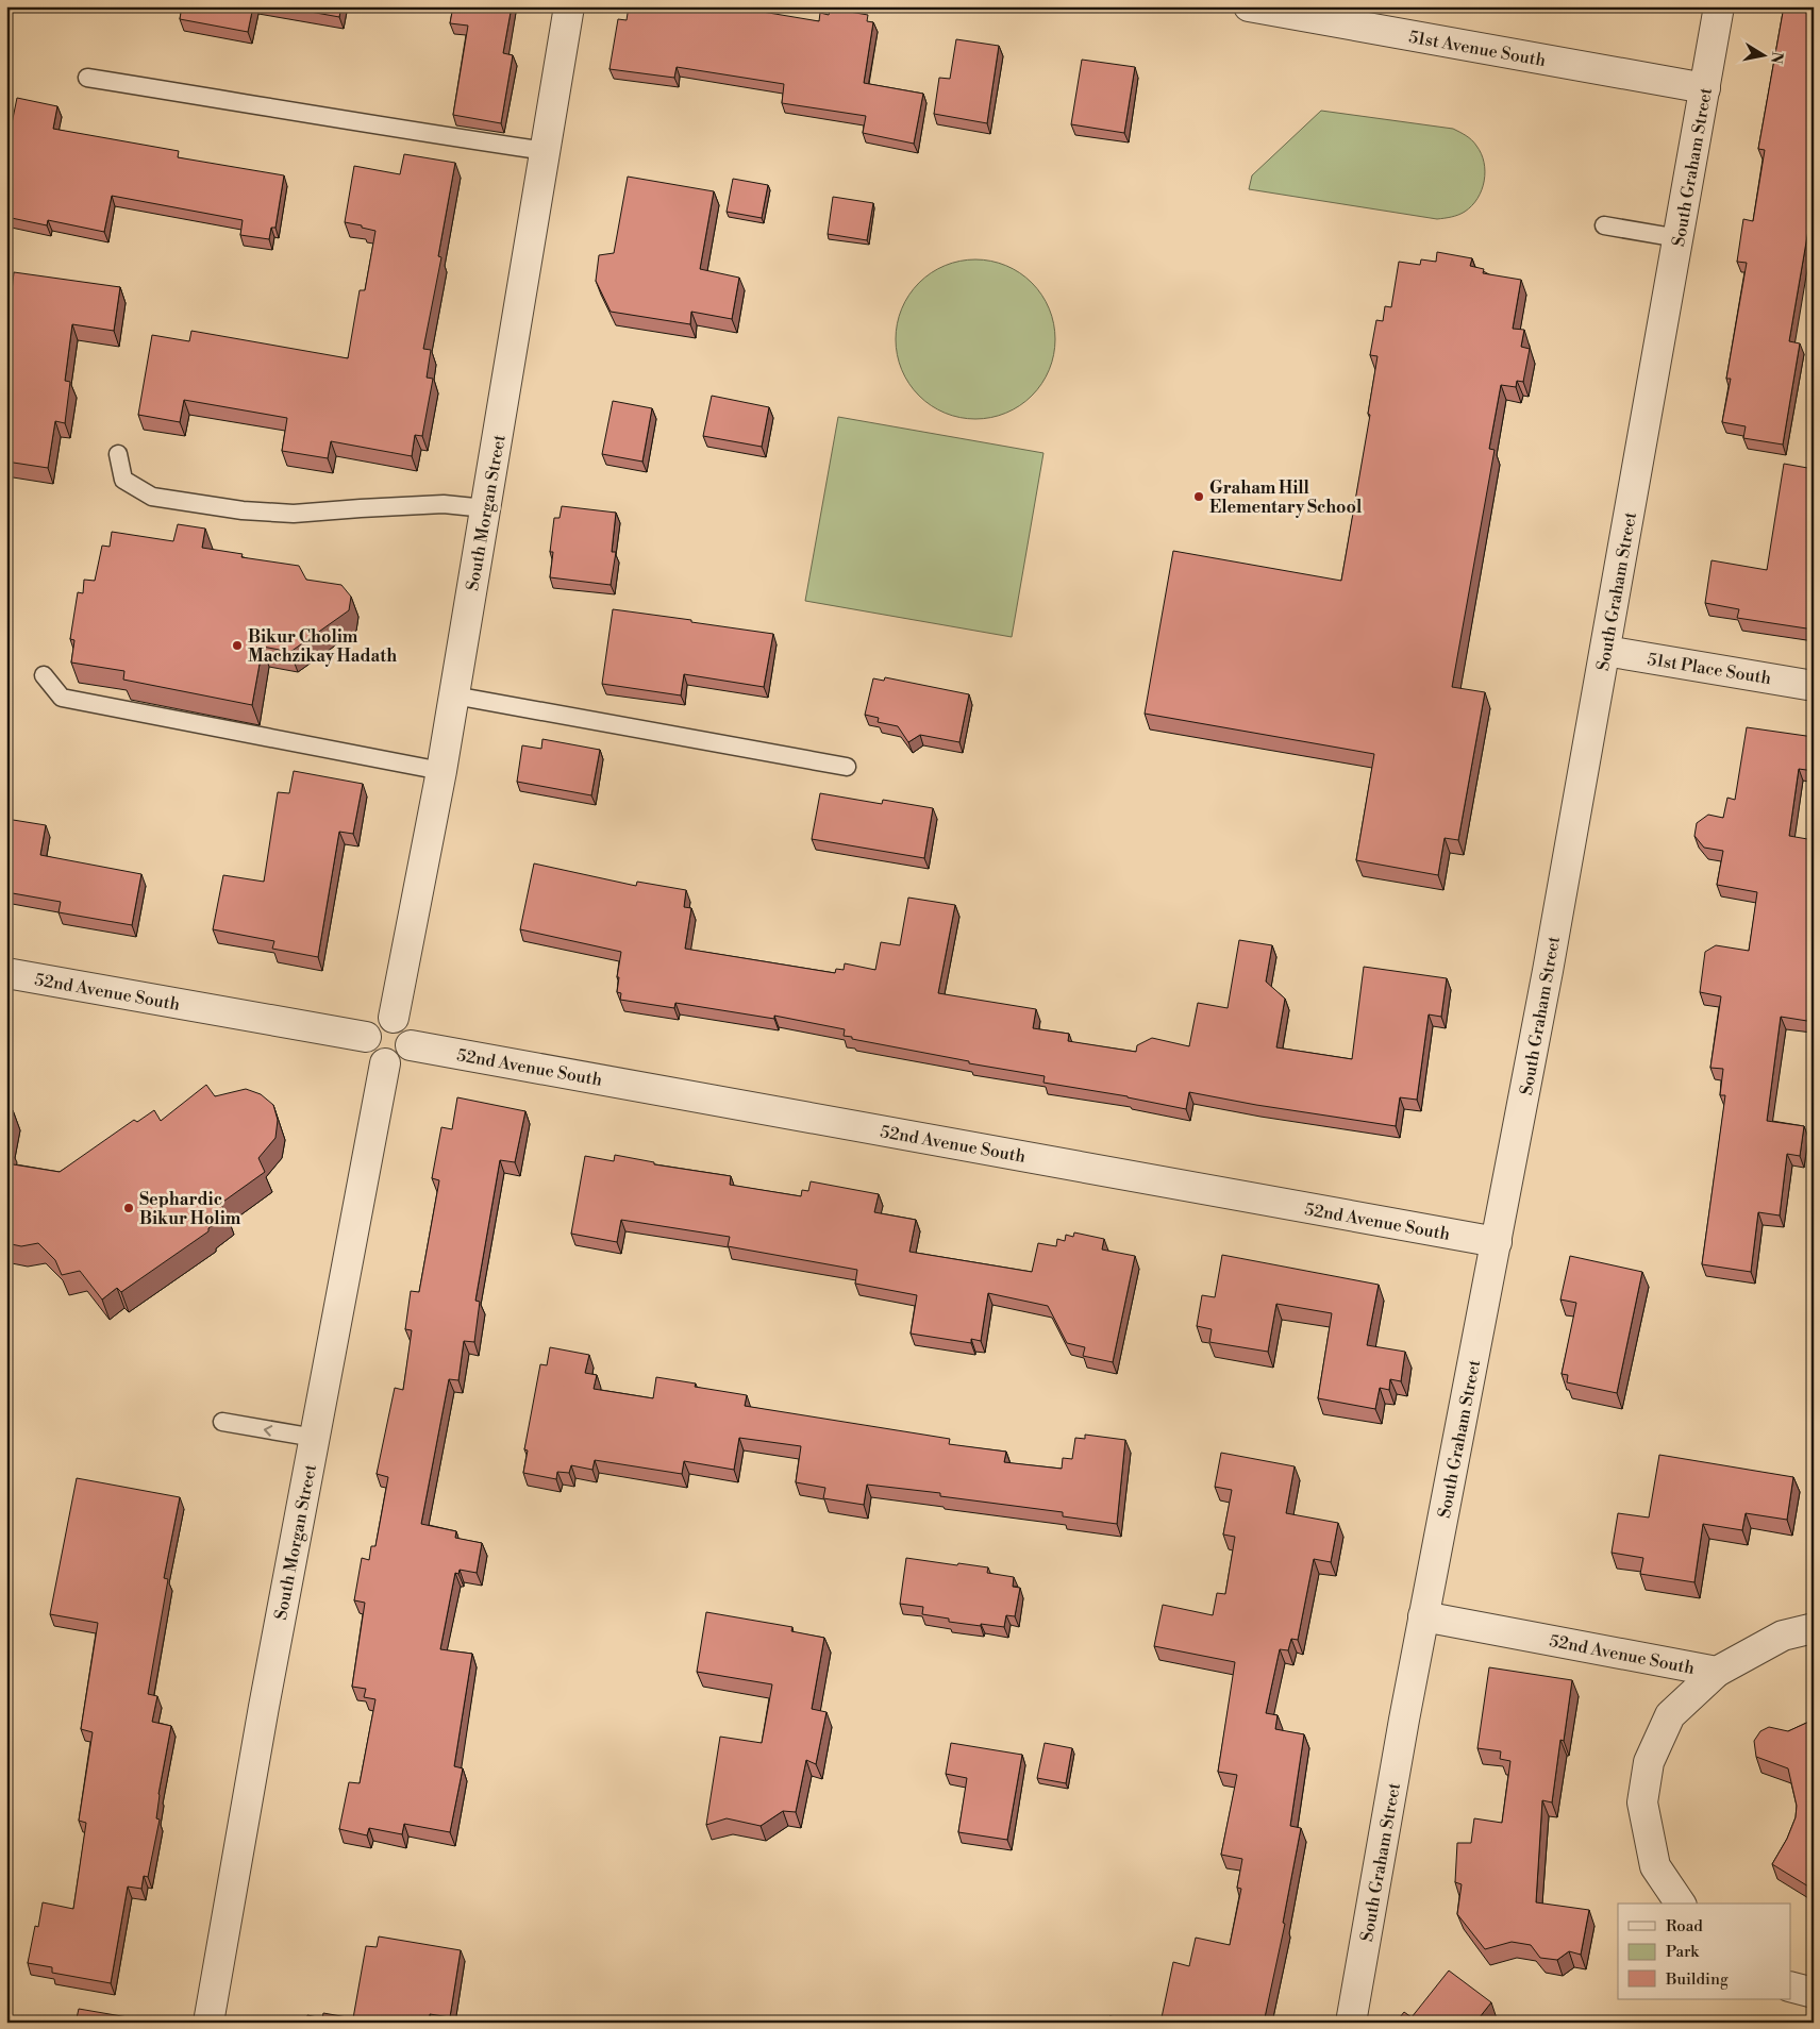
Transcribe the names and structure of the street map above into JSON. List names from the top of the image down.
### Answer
{
  "streets": {
    "street": [
      "51st Avenue South",
      "South Graham Street",
      "South Morgan Street",
      "51st Place South",
      "52nd Avenue South"
    ]
  },
  "crossings": [
    ["51st Avenue South", "South Graham Street"],
    ["South Graham Street", "51st Place South"],
    ["South Graham Street", "52nd Avenue South"],
    ["South Morgan Street", "52nd Avenue South"]
  ],
  "places": ["Graham Hill Elementary School", "Bikur Cholim Machzikay Hadath", "Sephardic Bikur Holim"],
  "legend": ["Road", "Park", "Building"],
  "north": "right"
}
